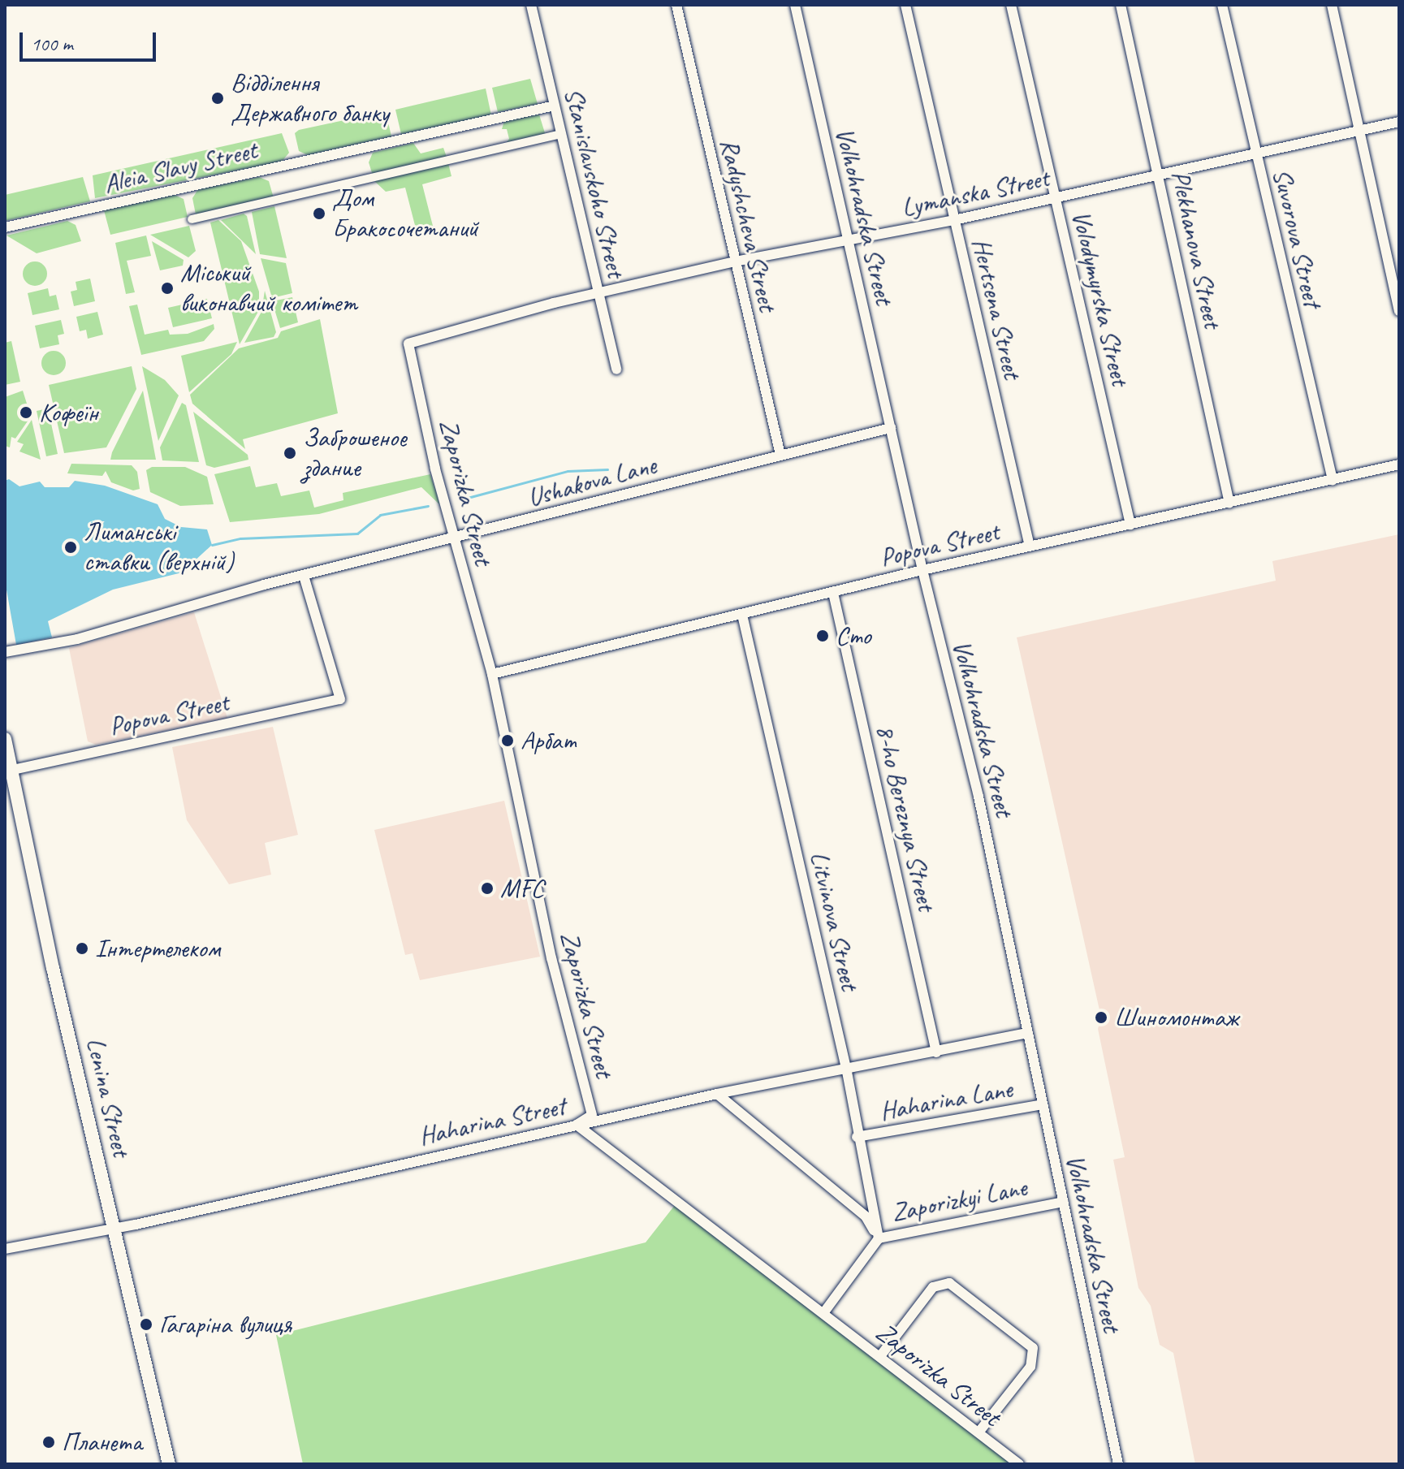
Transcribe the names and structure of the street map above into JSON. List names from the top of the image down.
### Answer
{
  "streets": {
    "street": [
      "Aleia Slavy Street",
      "Stanislavskoho Street",
      "Lymanska Street",
      "Volhohradska Street",
      "Radyshcheva Street",
      "Suvorova Street",
      "Plekhanova Street",
      "Volodymyrska Street",
      "Hertsena Street",
      "Ushakova Lane",
      "Zaporizka Street",
      "Popova Street",
      "8-ho Bereznya Street",
      "Litvinova Street",
      "Lenina Street",
      "Haharina Lane",
      "Haharina Street",
      "Zaporizkyi Lane"
    ]
  },
  "crossings": [
    ["Aleia Slavy Street", "Stanislavskoho Street"],
    ["Stanislavskoho Street", "Lymanska Street"],
    ["Lymanska Street", "Volhohradska Street"],
    ["Lymanska Street", "Radyshcheva Street"],
    ["Lymanska Street", "Suvorova Street"],
    ["Lymanska Street", "Plekhanova Street"],
    ["Lymanska Street", "Volodymyrska Street"],
    ["Lymanska Street", "Hertsena Street"],
    ["Lymanska Street", "Zaporizka Street"],
    ["Volhohradska Street", "Ushakova Lane"],
    ["Volhohradska Street", "Popova Street"],
    ["Volhohradska Street", "Haharina Lane"],
    ["Volhohradska Street", "Haharina Street"],
    ["Volhohradska Street", "Zaporizkyi Lane"],
    ["Radyshcheva Street", "Ushakova Lane"],
    ["Suvorova Street", "Popova Street"],
    ["Plekhanova Street", "Popova Street"],
    ["Volodymyrska Street", "Popova Street"],
    ["Hertsena Street", "Popova Street"],
    ["Ushakova Lane", "Zaporizka Street"],
    ["Ushakova Lane", "Popova Street"],
    ["Zaporizka Street", "Popova Street"],
    ["Zaporizka Street", "Haharina Street"],
    ["Zaporizka Street", "Zaporizkyi Lane"],
    ["Popova Street", "8-ho Bereznya Street"],
    ["Popova Street", "Litvinova Street"],
    ["Popova Street", "Lenina Street"],
    ["8-ho Bereznya Street", "Haharina Street"],
    ["Litvinova Street", "Haharina Lane"],
    ["Litvinova Street", "Haharina Street"],
    ["Litvinova Street", "Zaporizkyi Lane"],
    ["Lenina Street", "Haharina Street"]
  ],
  "places": [
    "Відділення Державного банку",
    "Дом Бракосочетаний",
    "Міський виконавчий комітет",
    "Кофеїн",
    "Заброшеное здание",
    "Лиманські ставки (верхній)",
    "Сто",
    "Арбат",
    "MFC",
    "Інтертелеком",
    "Шиномонтаж",
    "Гагаріна вулиця",
    "Планета"
  ],
  "scale_bar": "100 m"
}
